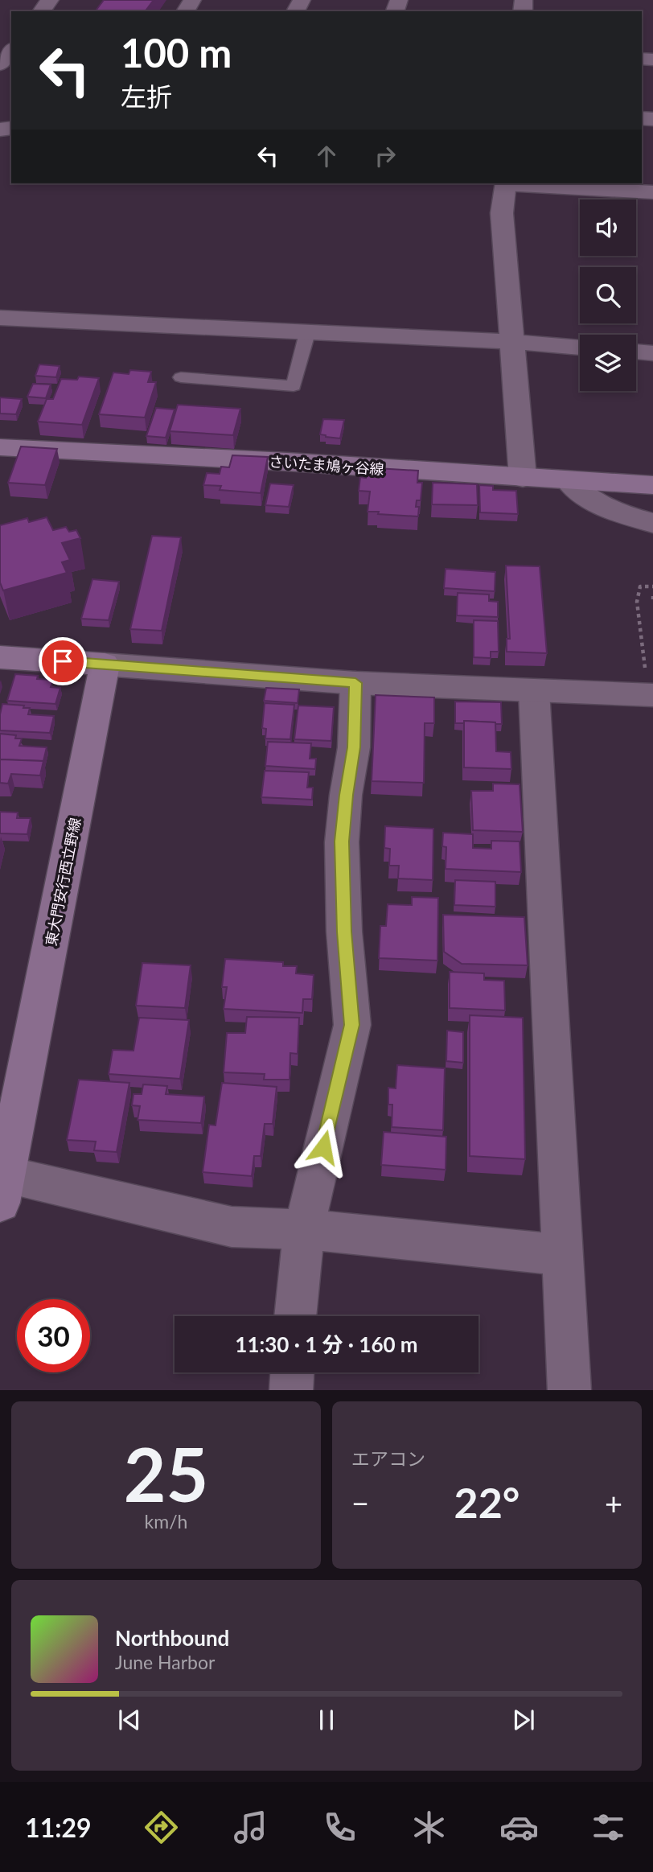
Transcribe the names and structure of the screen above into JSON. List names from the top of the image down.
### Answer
{
  "streets": {
    "main road": ["さいたま鳩ヶ谷線", "東大門安行西立野線"]
  },
  "page": {
    "turn": ["100 m", "左折"],
    "limit": "30",
    "trip": "11:30 · 1 分 · 160 m",
    "tile": [
      ["25", "km/h"],
      "エアコン"
    ],
    "heat": ["−", "22°", "+"],
    "song": ["Northbound", "June Harbor"],
    "tabs": "11:29"
  }
}
